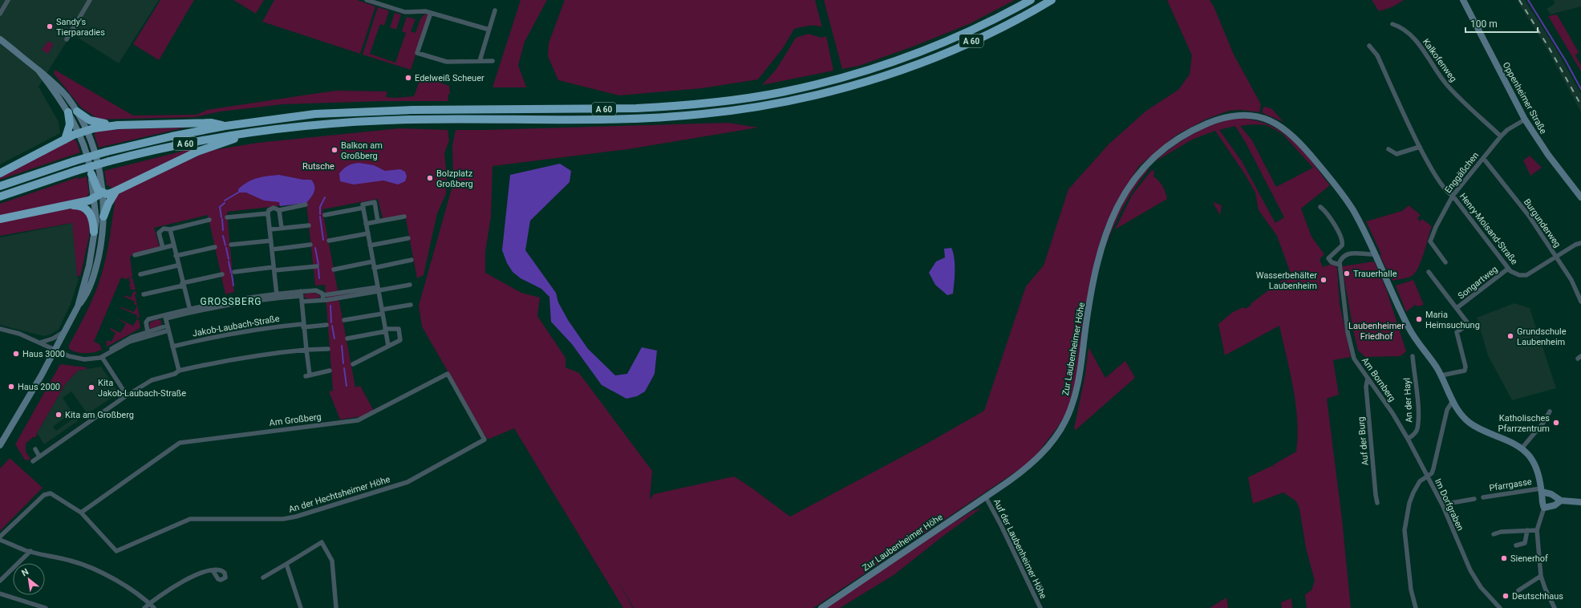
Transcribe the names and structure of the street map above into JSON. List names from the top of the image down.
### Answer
{
  "streets": {
    "highway": ["A 60"],
    "street": [
      "Kalkofenweg",
      "Oppenheimer Straße",
      "Enggäßchen",
      "Burgunderweg",
      "Henry-Moisand-Straße",
      "Songartweg",
      "Jakob-Laubach-Straße",
      "Zur Laubenheimer Höhe",
      "Am Bornberg",
      "An der Hayl",
      "Am Großberg",
      "Auf der Burg",
      "Pfarrgasse",
      "An der Hechtsheimer Höhe",
      "Im Dorfgraben",
      "Auf der Laubenheimer Höhe"
    ]
  },
  "crossings": [
    ["Kalkofenweg", "Enggäßchen"],
    ["Oppenheimer Straße", "Enggäßchen"],
    ["Enggäßchen", "Burgunderweg"],
    ["Enggäßchen", "Henry-Moisand-Straße"],
    ["Burgunderweg", "Henry-Moisand-Straße"],
    ["Henry-Moisand-Straße", "Songartweg"],
    ["Zur Laubenheimer Höhe", "Auf der Laubenheimer Höhe"],
    ["Am Bornberg", "An der Hayl"],
    ["Am Bornberg", "Auf der Burg"],
    ["Am Bornberg", "Im Dorfgraben"],
    ["Am Großberg", "An der Hechtsheimer Höhe"]
  ],
  "districts": ["GROSSBERG"],
  "parks": ["Rutsche", "Laubenheimer Friedhof"],
  "places": [
    "Sandy's Tierparadies",
    "Edelweiß Scheuer",
    "Balkon am Großberg",
    "Bolzplatz Großberg",
    "Trauerhalle",
    "Wasserbehälter Laubenheim",
    "Maria Heimsuchung",
    "Grundschule Laubenheim",
    "Haus 3000",
    "Haus 2000",
    "Kita Jakob-Laubach-Straße",
    "Kita am Großberg",
    "Katholisches Pfarrzentrum",
    "Sienerhof",
    "Deutschhaus"
  ],
  "scale_bar": "100 m",
  "north": "top left"
}
